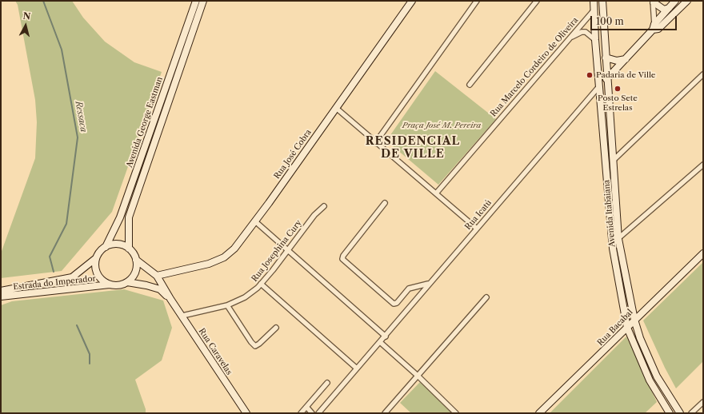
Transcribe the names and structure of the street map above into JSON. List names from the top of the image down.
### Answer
{
  "streets": {
    "street": [
      "Rua Marcelo Cordeiro de Oliveira",
      "Avenida George Eastman",
      "Rua José Cobra",
      "Avenida Itabaiana",
      "Rua Icatú",
      "Rua Josephina Cury",
      "Estrada do Imperador",
      "Rua Bacabal",
      "Rua Caravelas"
    ]
  },
  "crossings": [
    ["Rua Marcelo Cordeiro de Oliveira", "Avenida Itabaiana"],
    ["Avenida George Eastman", "Estrada do Imperador"],
    ["Avenida Itabaiana", "Rua Icatú"],
    ["Avenida Itabaiana", "Rua Bacabal"],
    ["Rua Josephina Cury", "Rua Caravelas"]
  ],
  "districts": ["RESIDENCIAL DE VILLE"],
  "water": ["Ressaca"],
  "parks": ["Praça José M. Pereira"],
  "places": ["Padaria de Ville", "Posto Sete Estrelas"],
  "scale_bar": "100 m",
  "north": "top"
}
